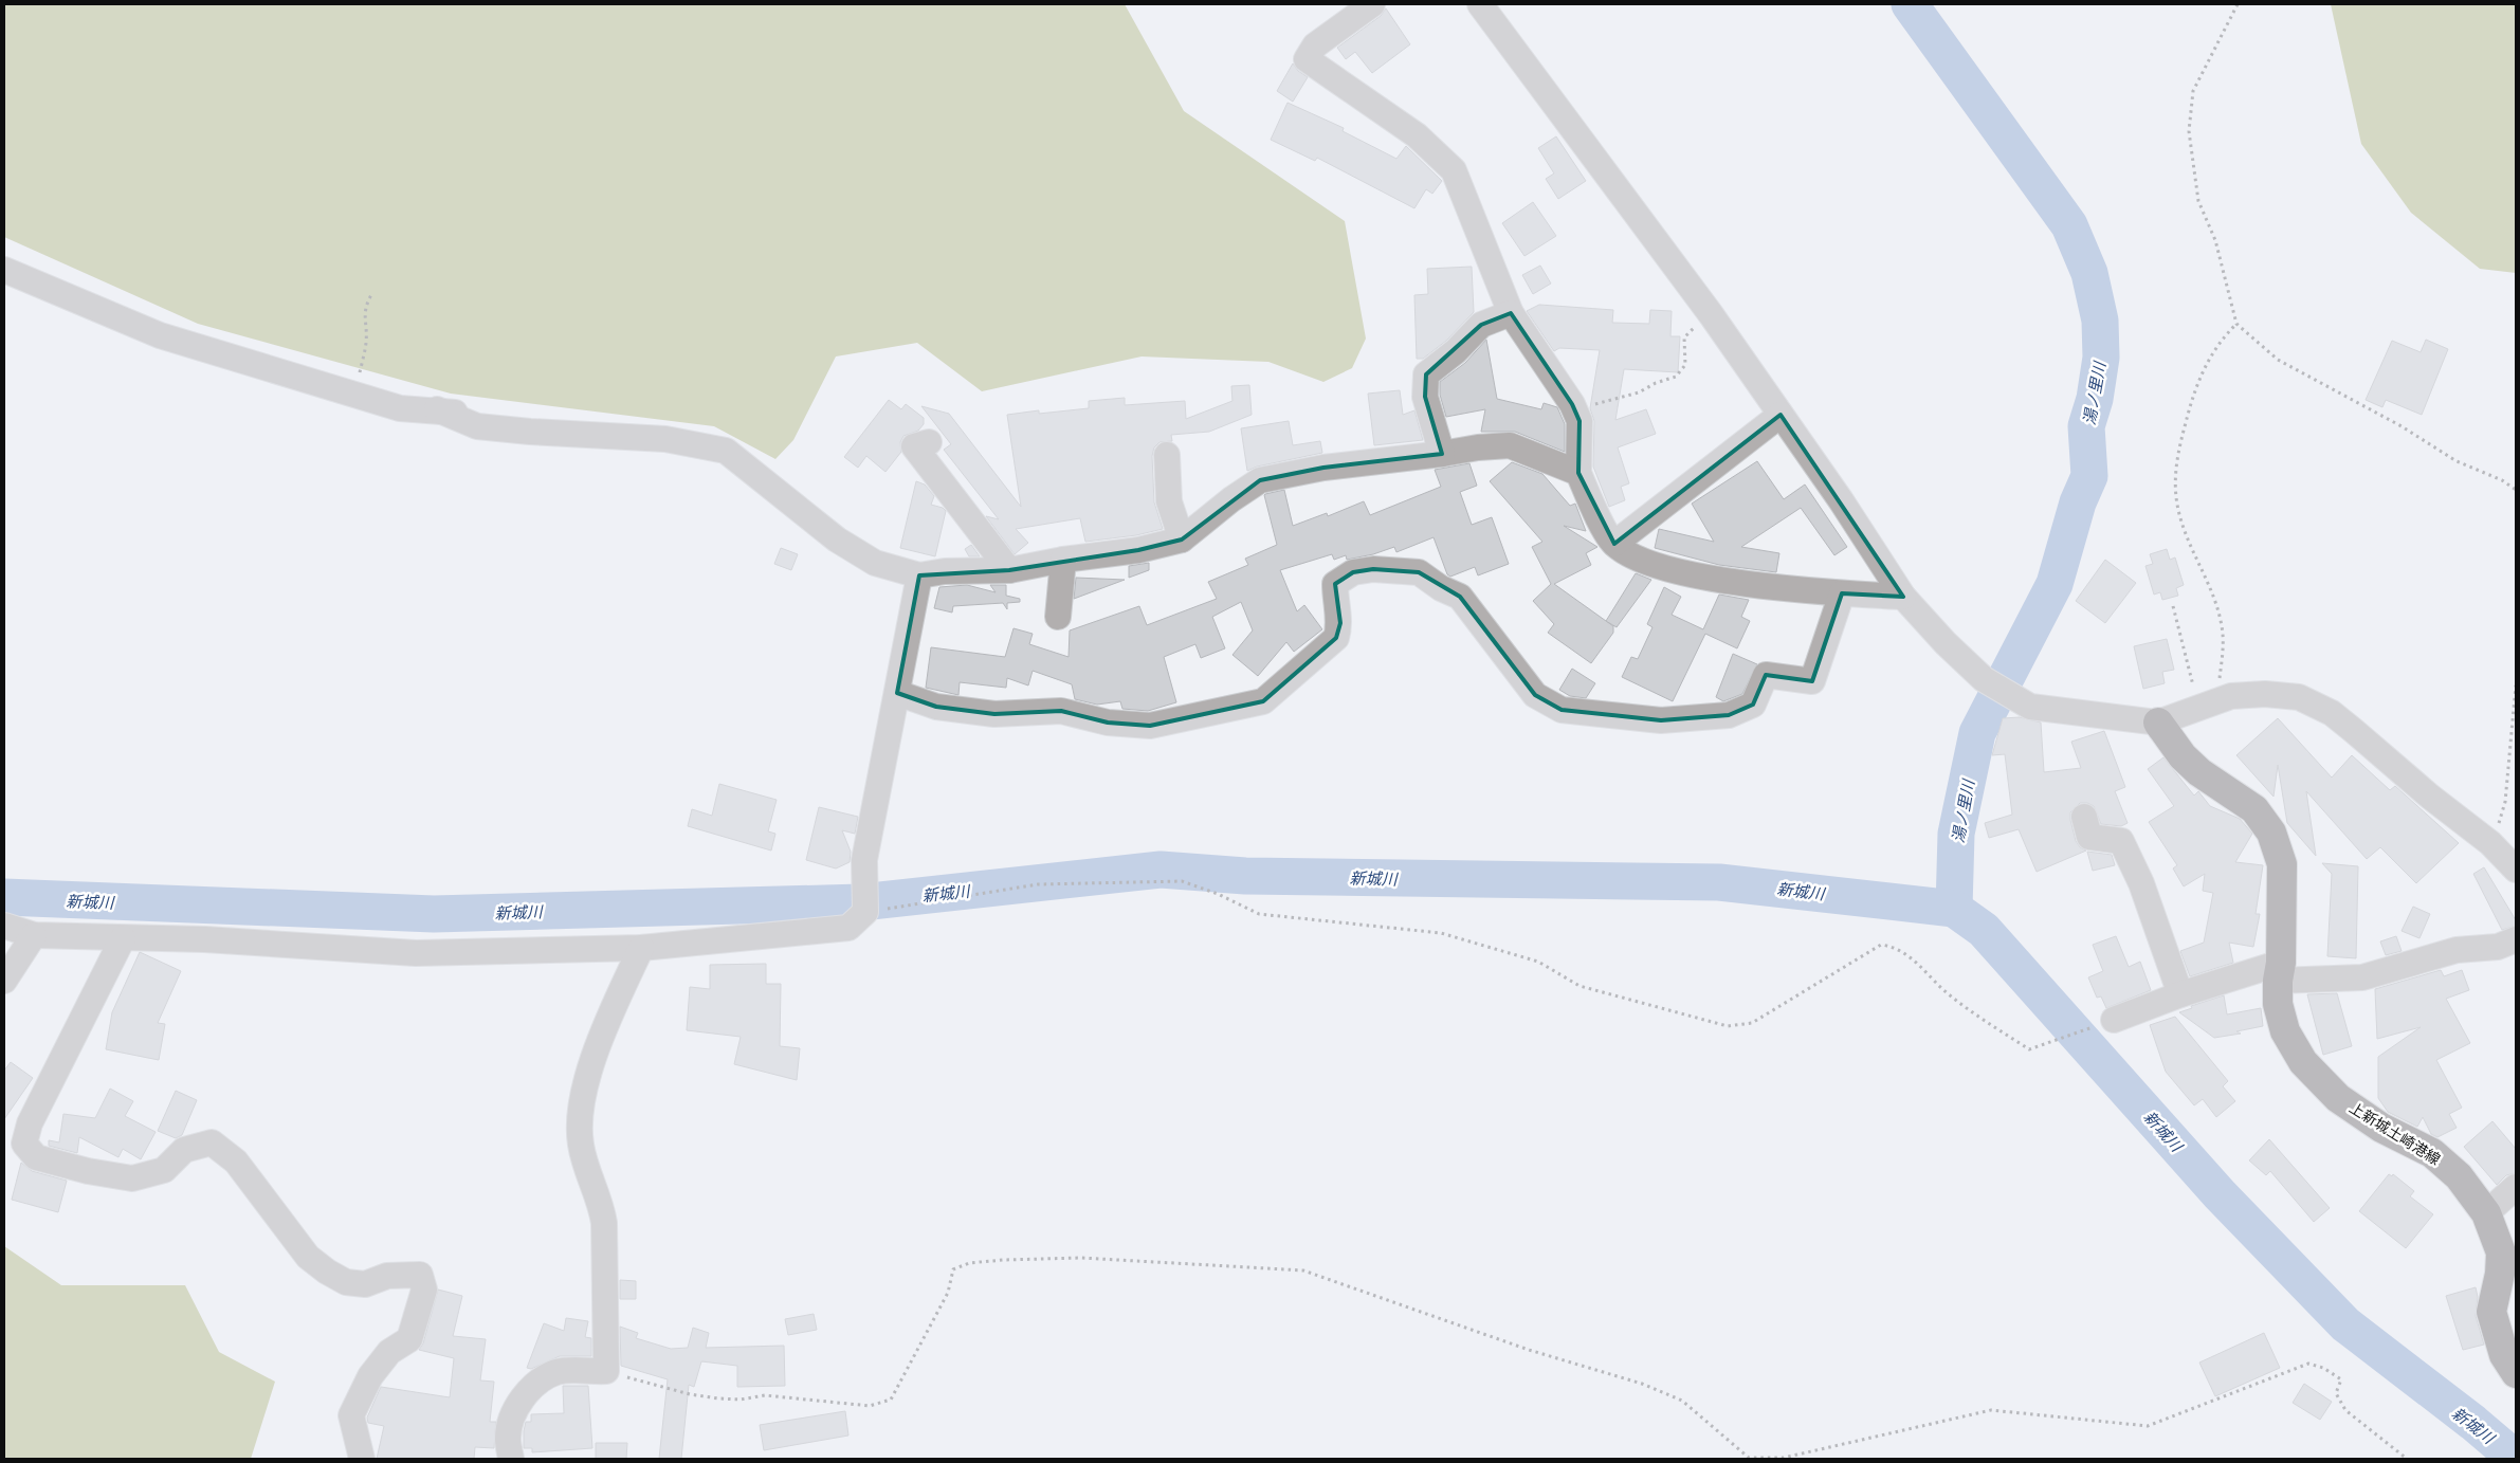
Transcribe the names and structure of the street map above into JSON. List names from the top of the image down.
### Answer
{
  "streets": {
    "main road": ["上新城土崎港線"]
  },
  "water": ["湯ノ里川", "新城川"]
}
